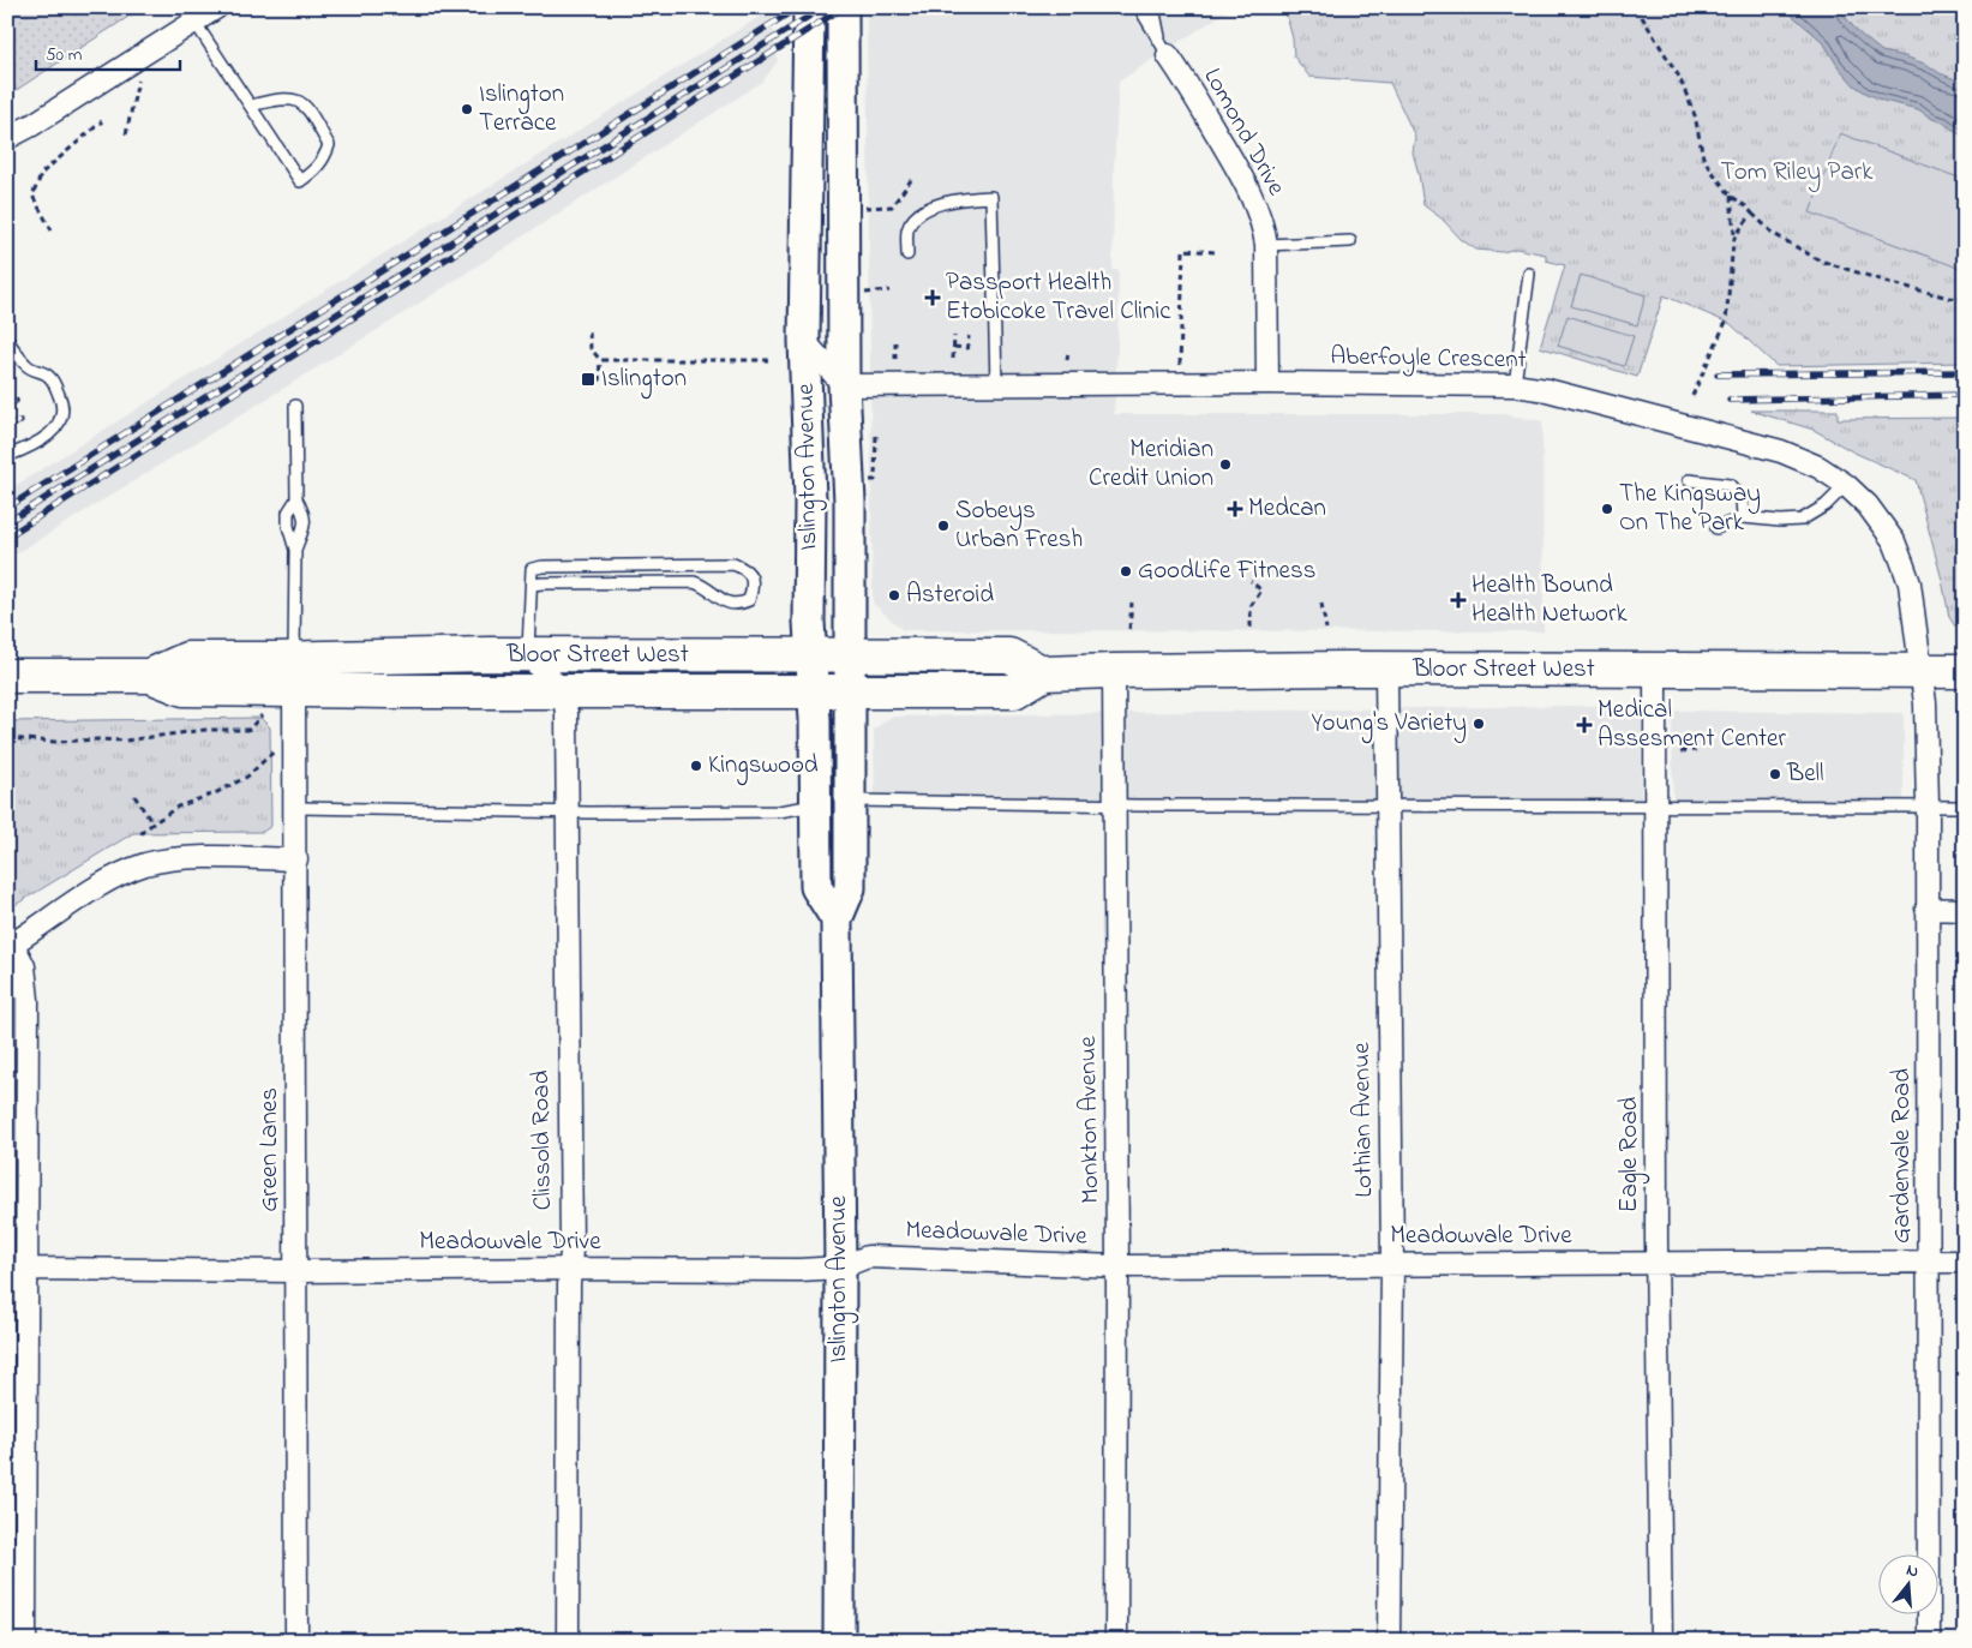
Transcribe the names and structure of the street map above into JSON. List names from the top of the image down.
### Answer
{
  "streets": {
    "main road": ["Islington Avenue", "Bloor Street West"],
    "street": [
      "Lomond Drive",
      "Aberfoyle Crescent",
      "Monkton Avenue",
      "Lothian Avenue",
      "Clissold Road",
      "Green Lanes",
      "Eagle Road",
      "Gardenvale Road",
      "Meadowvale Drive"
    ]
  },
  "crossings": [
    ["Lomond Drive", "Aberfoyle Crescent"],
    ["Aberfoyle Crescent", "Islington Avenue"],
    ["Aberfoyle Crescent", "Bloor Street West"],
    ["Aberfoyle Crescent", "Gardenvale Road"],
    ["Islington Avenue", "Bloor Street West"],
    ["Islington Avenue", "Meadowvale Drive"],
    ["Bloor Street West", "Monkton Avenue"],
    ["Bloor Street West", "Lothian Avenue"],
    ["Bloor Street West", "Clissold Road"],
    ["Bloor Street West", "Green Lanes"],
    ["Bloor Street West", "Eagle Road"],
    ["Bloor Street West", "Gardenvale Road"],
    ["Monkton Avenue", "Meadowvale Drive"],
    ["Lothian Avenue", "Meadowvale Drive"],
    ["Clissold Road", "Meadowvale Drive"],
    ["Green Lanes", "Meadowvale Drive"],
    ["Eagle Road", "Meadowvale Drive"],
    ["Gardenvale Road", "Meadowvale Drive"]
  ],
  "parks": ["Tom Riley Park"],
  "places": {
    "other": [
      "Islington Terrace",
      "Meridian Credit Union",
      "The Kingsway On The Park",
      "Sobeys Urban Fresh",
      "GoodLife Fitness",
      "Asteroid",
      "Young's Variety",
      "Kingswood",
      "Bell"
    ],
    "health": [
      "Passport Health Etobicoke Travel Clinic",
      "Medcan",
      "Health Bound Health Network",
      "Medical Assesment Center"
    ],
    "transit": ["Islington"]
  },
  "scale_bar": "50 m",
  "north": "top"
}
